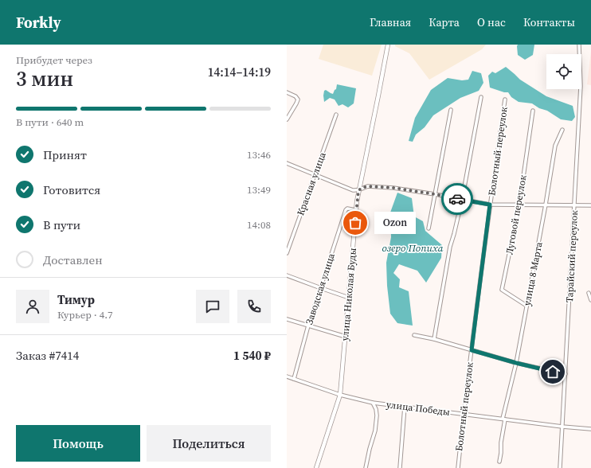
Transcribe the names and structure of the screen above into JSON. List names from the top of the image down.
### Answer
{
  "streets": {
    "street": [
      "Болотный переулок",
      "Красная улица",
      "Луговой переулок",
      "Тарайский переулок",
      "улица 8 Марта",
      "Заводская улица",
      "улица Николая Буды",
      "улица Победы"
    ]
  },
  "crossings": [
    ["Болотный переулок", "улица Победы"],
    ["Луговой переулок", "улица 8 Марта"],
    ["Тарайский переулок", "улица Победы"],
    ["улица 8 Марта", "улица Победы"],
    ["Заводская улица", "улица Николая Буды"],
    ["Заводская улица", "улица Победы"],
    ["улица Николая Буды", "улица Победы"]
  ],
  "water": ["озеро Попиха"],
  "places": ["Ozon"],
  "page": {
    "header": "Forkly",
    "nav": [
      "Главная",
      "Карта",
      "О нас",
      "Контакты"
    ],
    "heading": ["3 мин", "Прибудет через", "14:14–14:19"],
    "panel": [
      "Тимур",
      "Курьер · 4.7",
      "Заказ #7414",
      "1 540 ₽"
    ],
    "bar": "В пути · 640 m",
    "list": [
      ["Принят", "13:46"],
      ["Готовится", "13:49"],
      ["В пути", "14:08"],
      "Доставлен"
    ],
    "bubble": "Ozon",
    "buttons": ["Помощь", "Поделиться"]
  }
}
